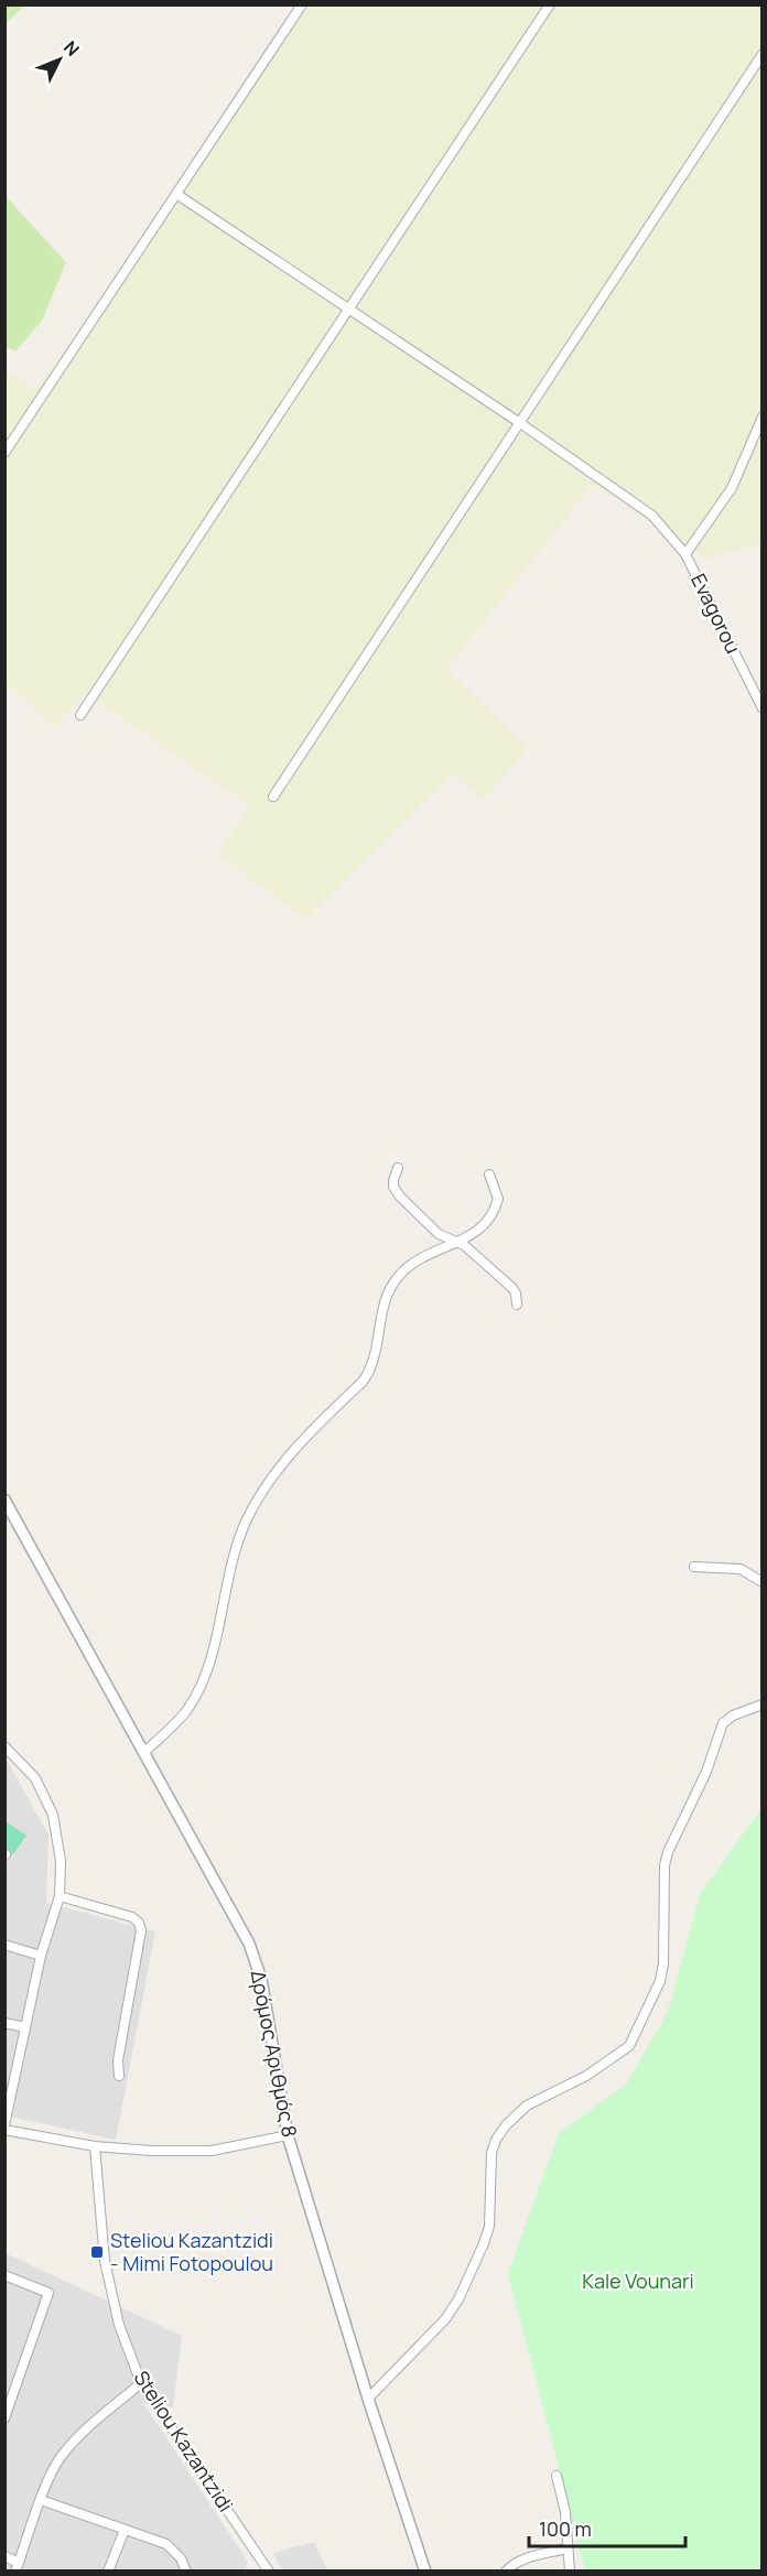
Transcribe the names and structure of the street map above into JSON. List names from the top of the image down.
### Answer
{
  "streets": {
    "street": ["Evagorou", "Δρόμος Αριθμός 8", "Steliou Kazantzidi"]
  },
  "parks": ["Kale Vounari"],
  "places": {
    "transit": ["Steliou Kazantzidi - Mimi Fotopoulou"]
  },
  "scale_bar": "100 m",
  "north": "top right"
}
